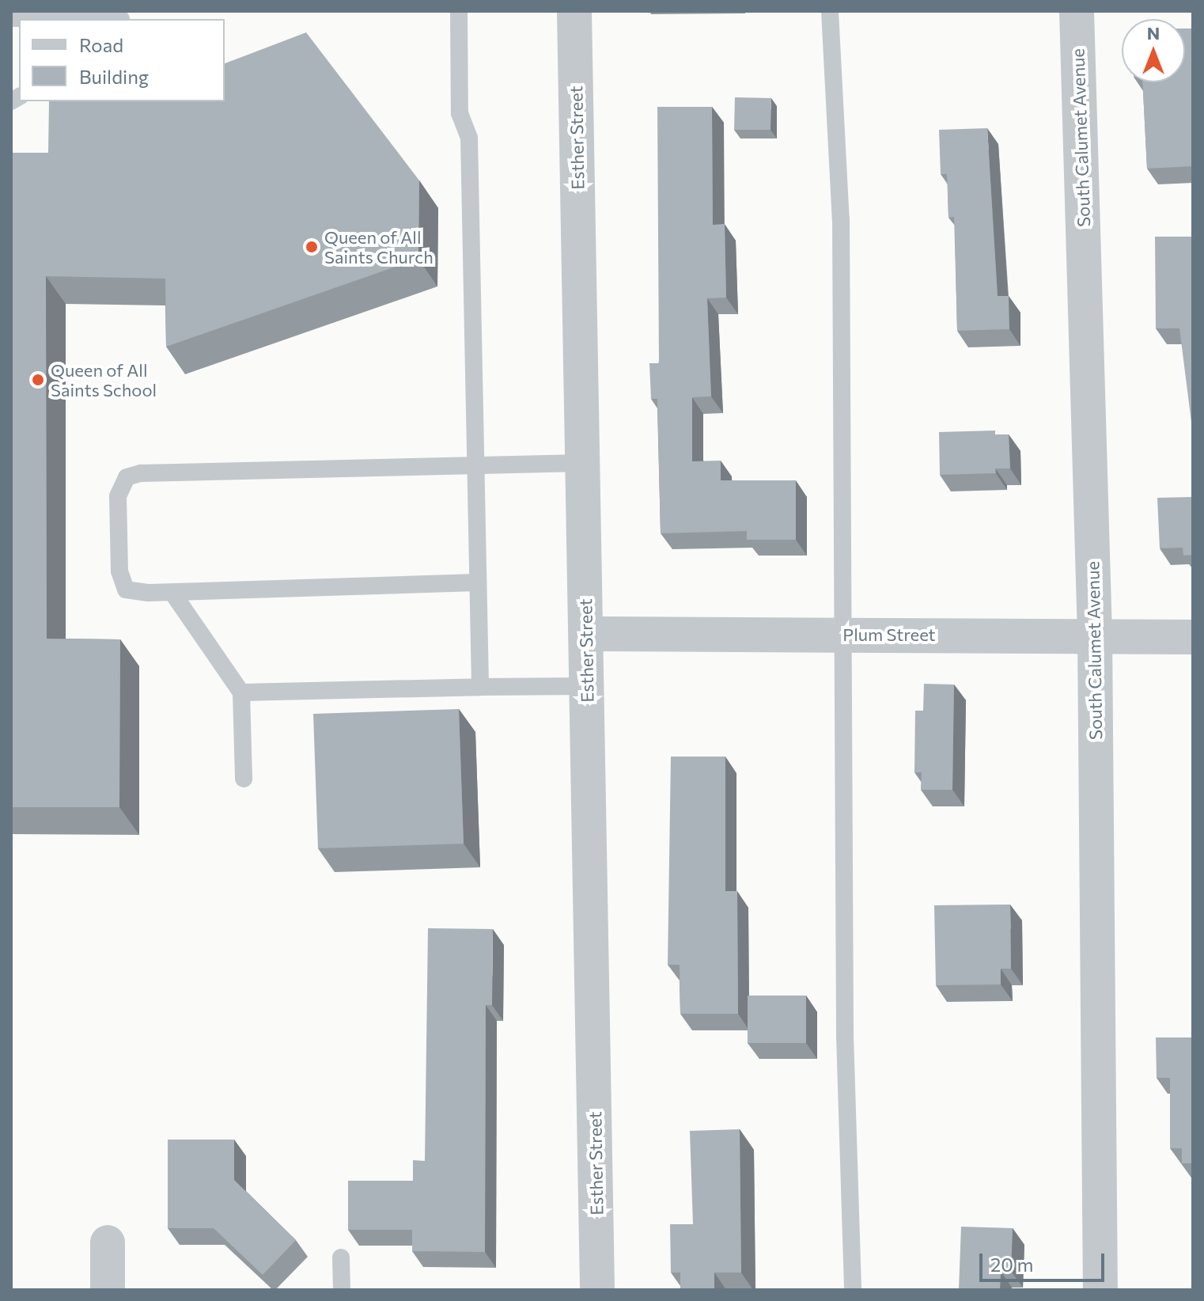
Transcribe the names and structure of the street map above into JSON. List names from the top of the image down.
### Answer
{
  "streets": {
    "street": ["Esther Street", "South Calumet Avenue", "Plum Street"]
  },
  "crossings": [
    ["Esther Street", "Plum Street"],
    ["South Calumet Avenue", "Plum Street"]
  ],
  "places": ["Queen of All Saints Church", "Queen of All Saints School"],
  "legend": ["Road", "Building"],
  "scale_bar": "20 m",
  "north": "top"
}
